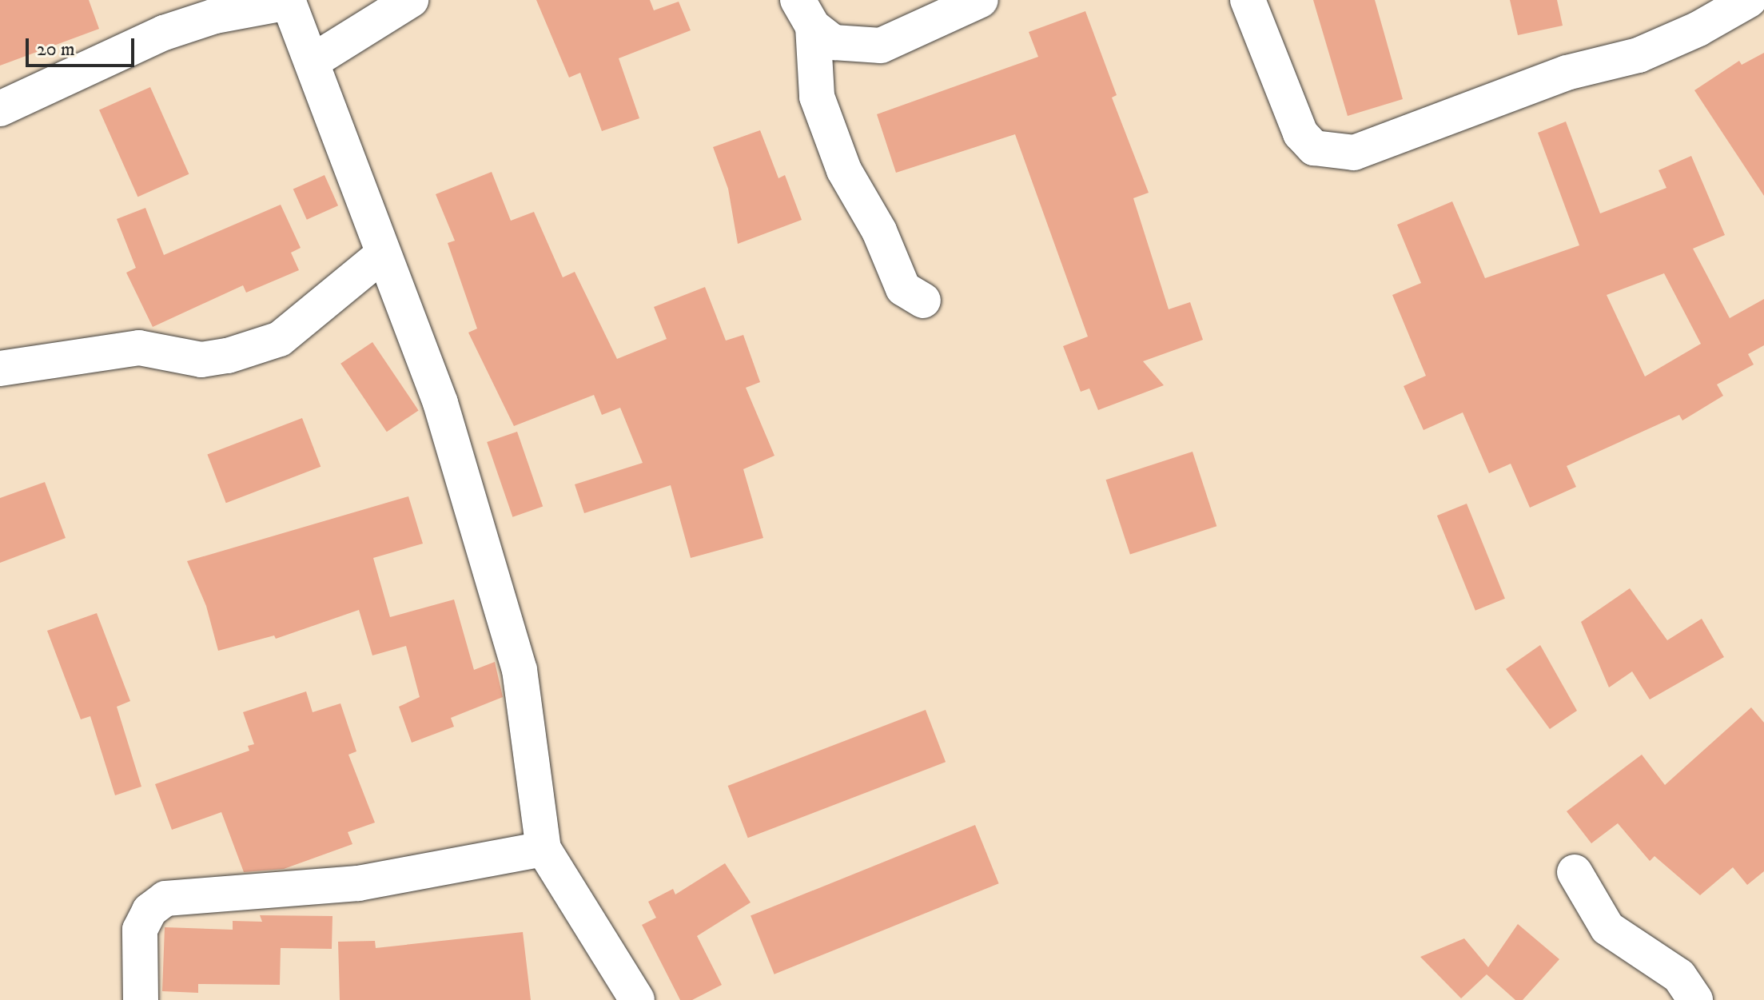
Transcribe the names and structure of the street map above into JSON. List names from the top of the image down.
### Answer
{
  "scale_bar": "20 m"
}
